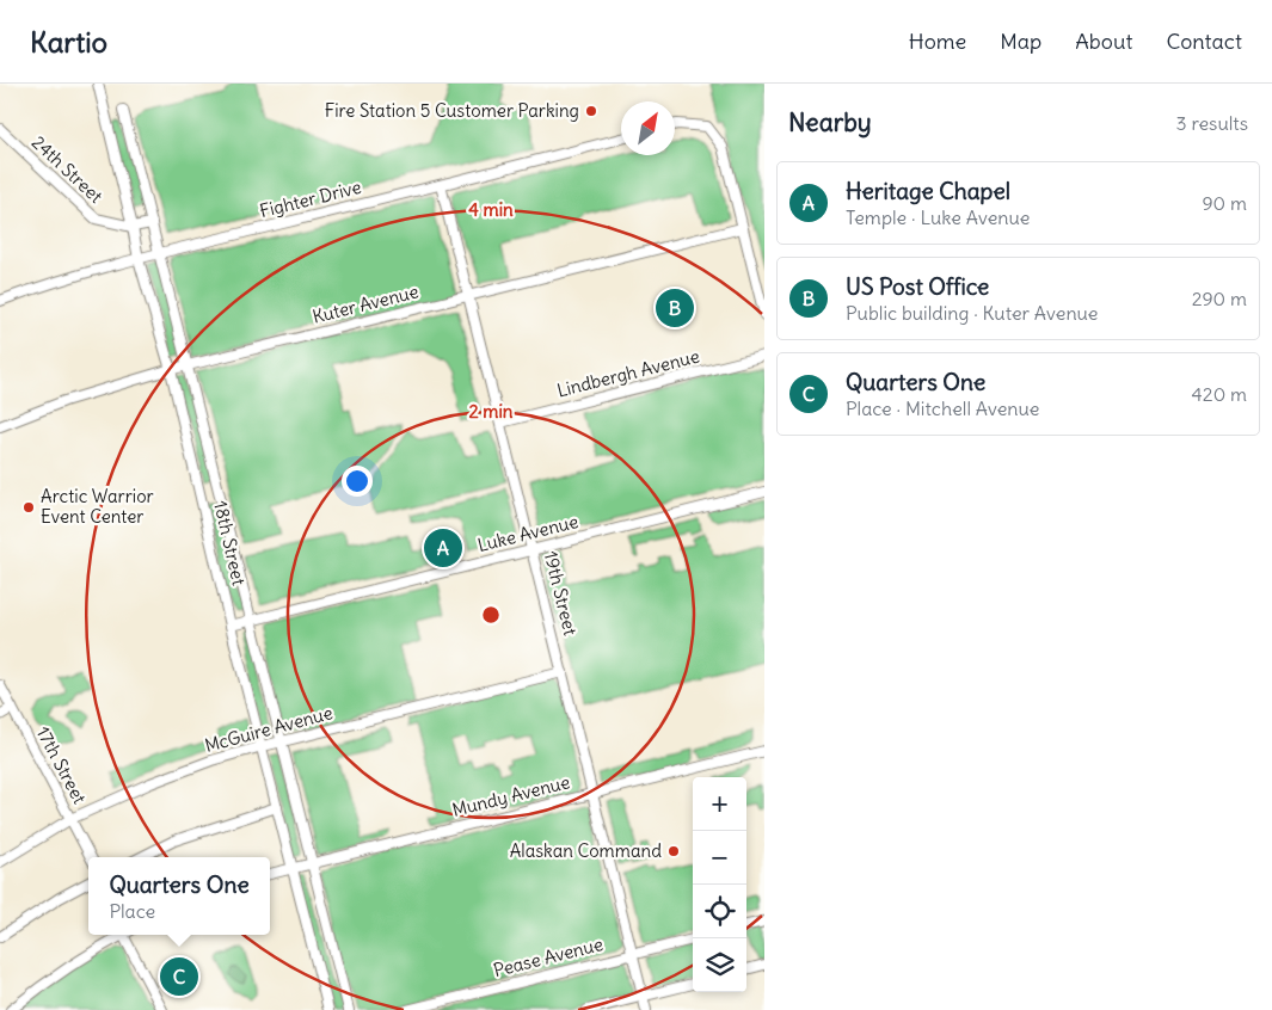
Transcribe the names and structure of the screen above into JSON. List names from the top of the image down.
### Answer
{
  "streets": {
    "street": [
      "24th Street",
      "Fighter Drive",
      "Kuter Avenue",
      "Lindbergh Avenue",
      "Luke Avenue",
      "18th Street",
      "19th Street",
      "McGuire Avenue",
      "17th Street",
      "Mundy Avenue",
      "Pease Avenue"
    ]
  },
  "crossings": [
    ["24th Street", "18th Street"],
    ["Fighter Drive", "18th Street"],
    ["Fighter Drive", "19th Street"],
    ["Kuter Avenue", "18th Street"],
    ["Kuter Avenue", "19th Street"],
    ["Lindbergh Avenue", "19th Street"],
    ["Luke Avenue", "18th Street"],
    ["Luke Avenue", "19th Street"],
    ["18th Street", "McGuire Avenue"],
    ["18th Street", "Mundy Avenue"],
    ["19th Street", "McGuire Avenue"],
    ["19th Street", "Mundy Avenue"],
    ["19th Street", "Pease Avenue"],
    ["McGuire Avenue", "17th Street"]
  ],
  "places": ["Fire Station 5 Customer Parking", "Arctic Warrior Event Center", "Alaskan Command"],
  "north": "top right",
  "page": {
    "header": "Kartio",
    "nav": [
      "Home",
      "Map",
      "About",
      "Contact"
    ],
    "heading": ["Nearby", "3 results"],
    "list": [
      {
        "mark": "A",
        "name": "Heritage Chapel",
        "note": "Temple · Luke Avenue",
        "value": "90 m"
      },
      {
        "mark": "B",
        "name": "US Post Office",
        "note": "Public building · Kuter Avenue",
        "value": "290 m"
      },
      {
        "mark": "C",
        "name": "Quarters One",
        "note": "Place · Mitchell Avenue",
        "value": "420 m"
      }
    ],
    "pins": ["B", "A", "C"],
    "map_buttons": ["+", "−"],
    "popup": ["Quarters One", "Place"]
  },
  "rings": ["4 min", "2 min"]
}
